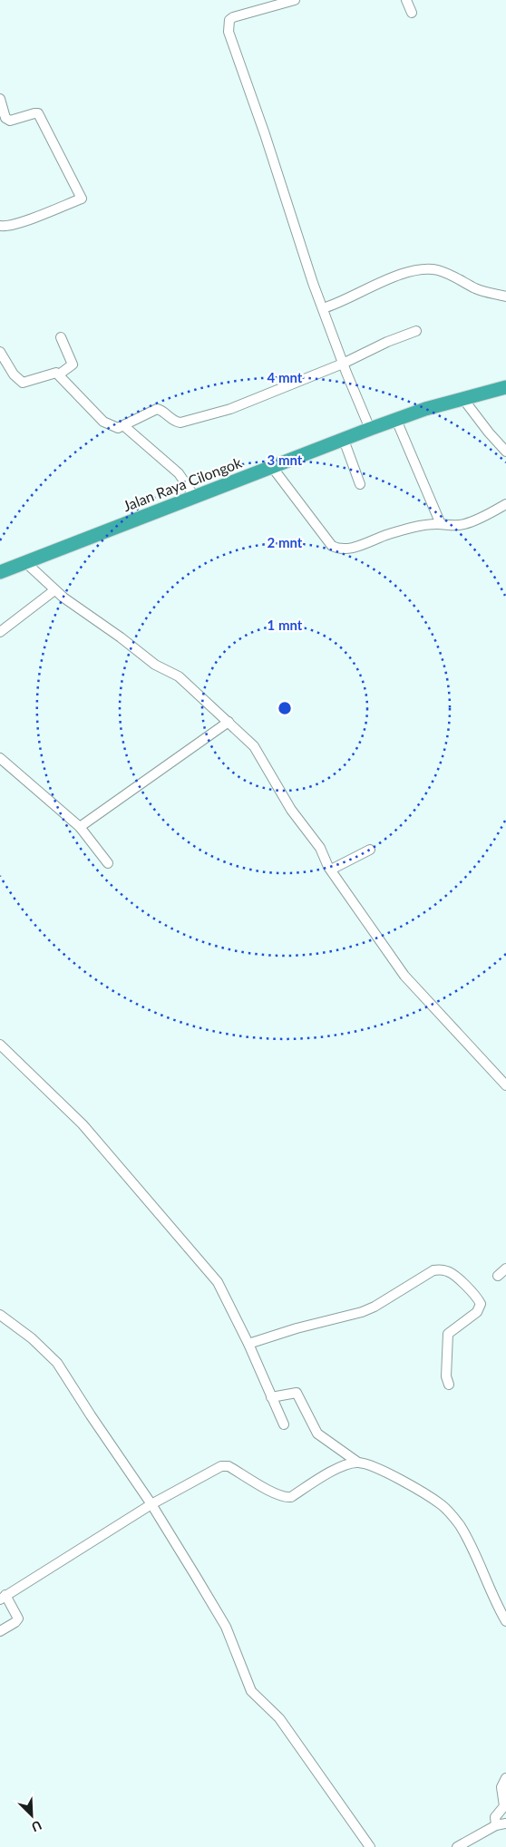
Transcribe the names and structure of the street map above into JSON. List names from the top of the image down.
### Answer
{
  "streets": {
    "highway": ["Jalan Raya Cilongok"]
  },
  "north": "bottom right",
  "rings": [
    "4 mnt",
    "3 mnt",
    "2 mnt",
    "1 mnt"
  ]
}
